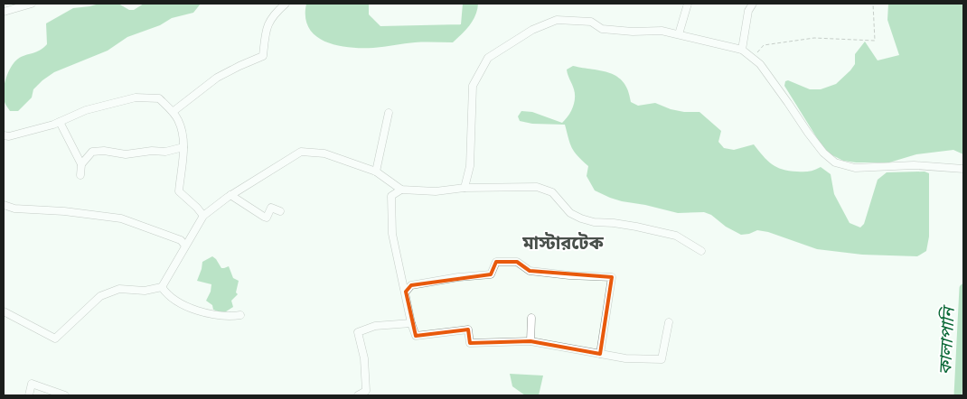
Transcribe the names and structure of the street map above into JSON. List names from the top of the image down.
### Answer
{
  "districts": ["মাস্টারটেক"],
  "water": ["কালাপানি"]
}
